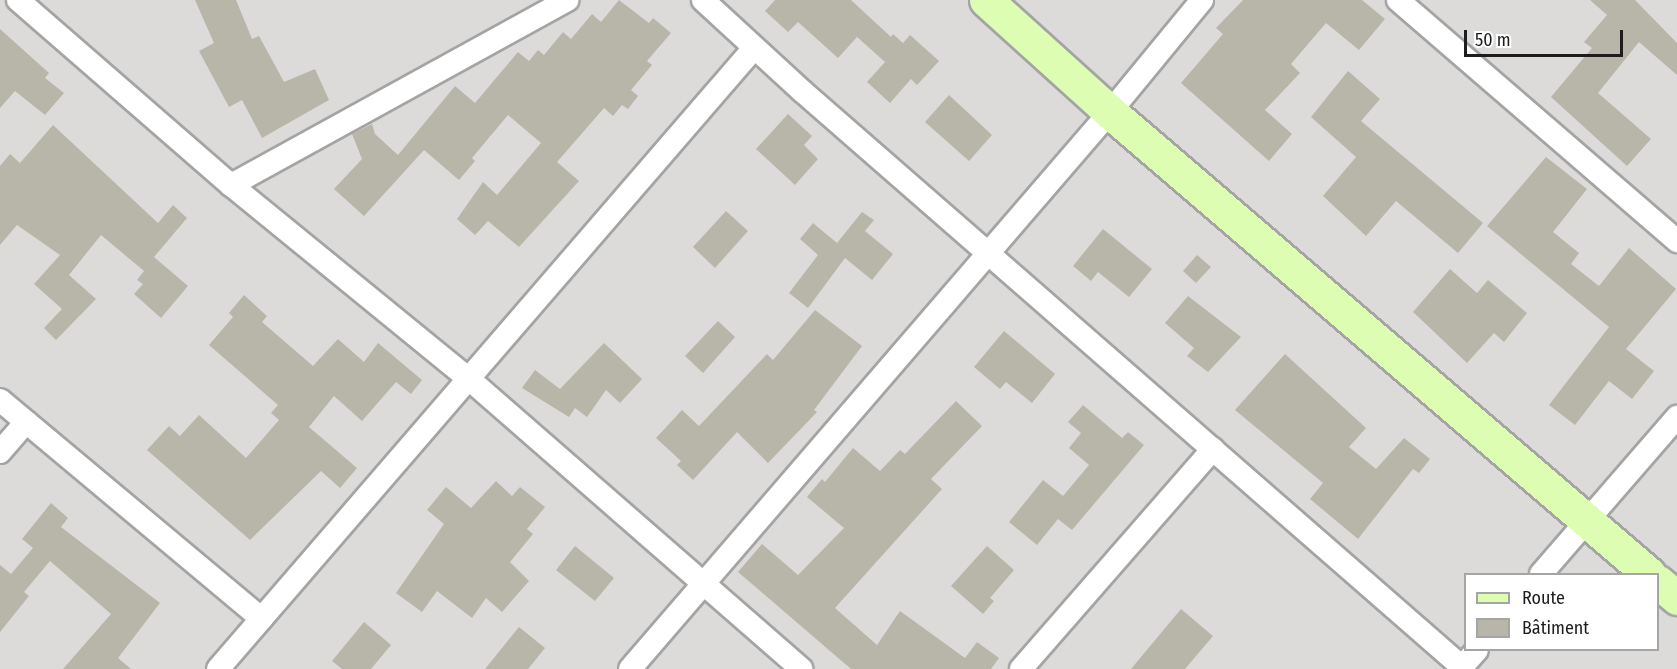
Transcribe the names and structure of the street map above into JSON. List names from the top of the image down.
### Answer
{
  "legend": ["Route", "Bâtiment"],
  "scale_bar": "50 m"
}
